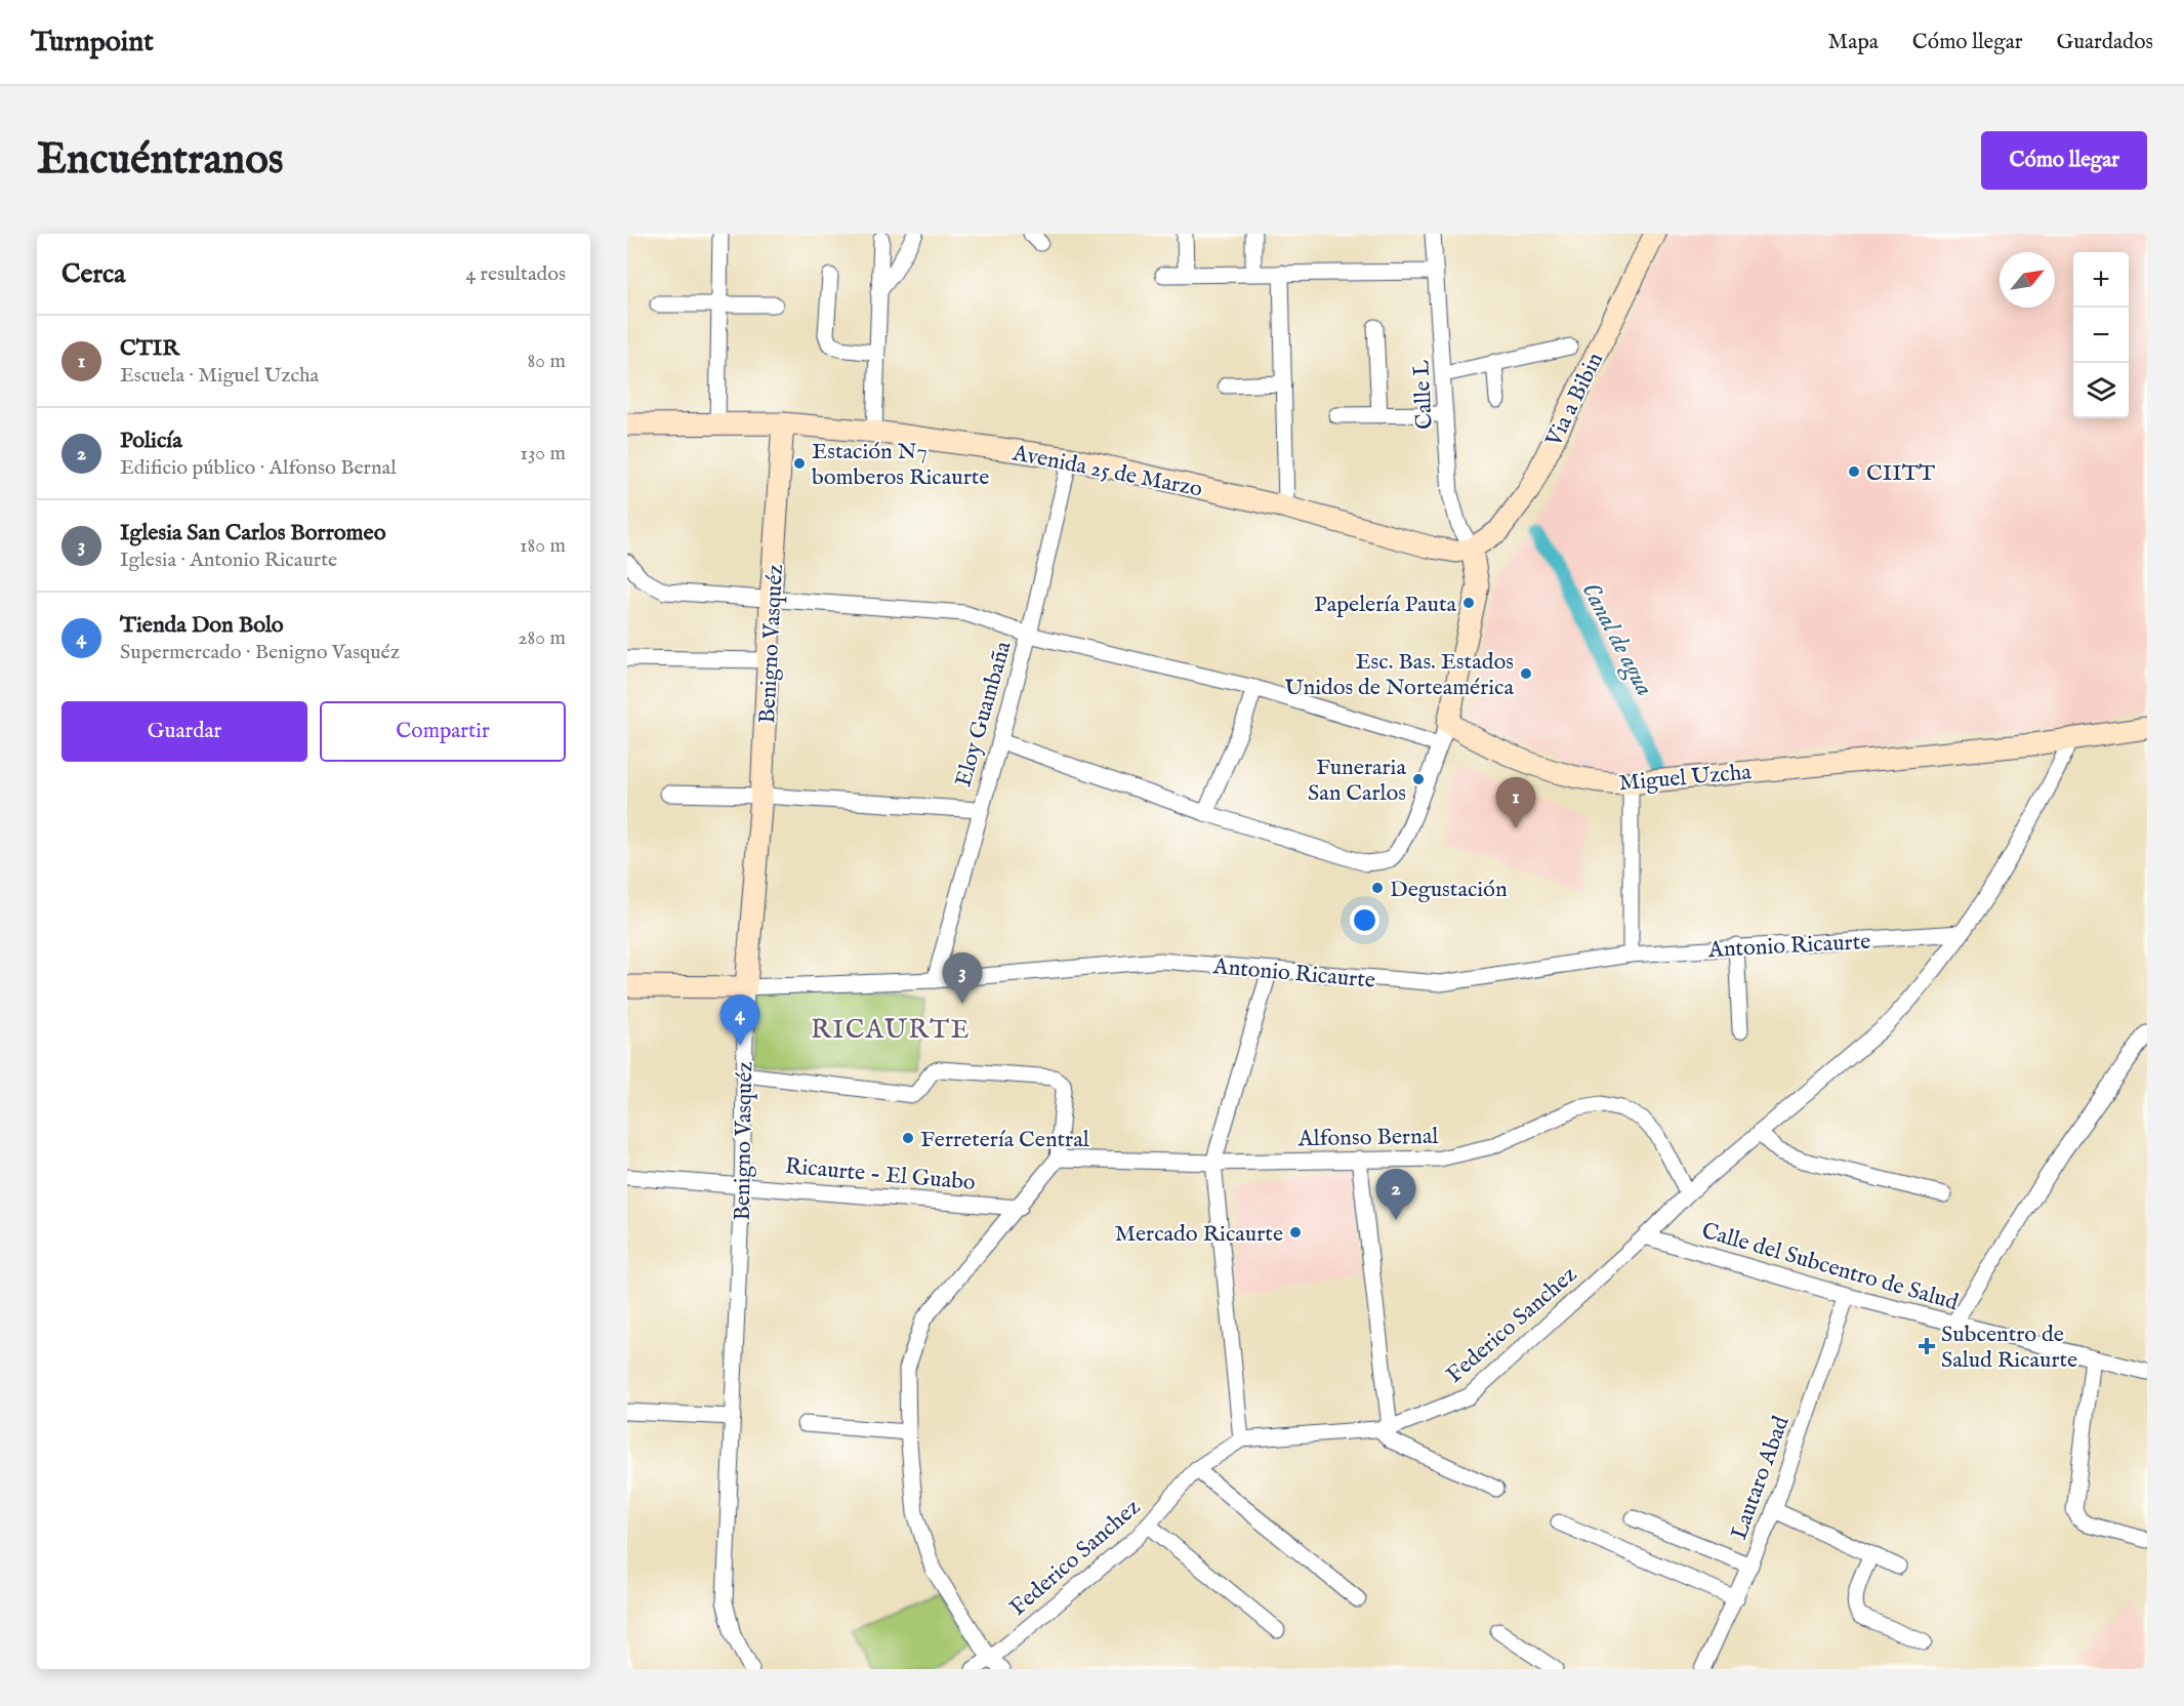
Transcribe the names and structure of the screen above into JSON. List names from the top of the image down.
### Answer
{
  "streets": {
    "main road": [
      "Via a Bibin",
      "Avenida 25 de Marzo",
      "Benigno Vasquéz",
      "Miguel Uzcha",
      "Antonio Ricaurte"
    ],
    "street": [
      "Calle L",
      "Eloy Guambaña",
      "Alfonso Bernal",
      "Ricaurte - El Guabo",
      "Calle del Subcentro de Salud",
      "Federico Sanchez",
      "Lautaro Abad"
    ]
  },
  "crossings": [
    ["Calle L", "Via a Bibin"],
    ["Calle L", "Avenida 25 de Marzo"],
    ["Via a Bibin", "Avenida 25 de Marzo"],
    ["Avenida 25 de Marzo", "Benigno Vasquéz"],
    ["Avenida 25 de Marzo", "Eloy Guambaña"],
    ["Benigno Vasquéz", "Antonio Ricaurte"],
    ["Benigno Vasquéz", "Ricaurte - El Guabo"],
    ["Eloy Guambaña", "Antonio Ricaurte"],
    ["Miguel Uzcha", "Federico Sanchez"],
    ["Antonio Ricaurte", "Federico Sanchez"],
    ["Alfonso Bernal", "Federico Sanchez"],
    ["Calle del Subcentro de Salud", "Federico Sanchez"],
    ["Calle del Subcentro de Salud", "Lautaro Abad"]
  ],
  "districts": ["RICAURTE"],
  "water": ["Canal de agua"],
  "places": {
    "other": [
      "Estación N7 bomberos Ricaurte",
      "CIITT",
      "Papelería Pauta",
      "Esc. Bas. Estados Unidos de Norteamérica",
      "Funeraria San Carlos",
      "Degustación",
      "Ferretería Central",
      "Mercado Ricaurte"
    ],
    "health": ["Subcentro de Salud Ricaurte"]
  },
  "north": "top right",
  "page": {
    "header": "Turnpoint",
    "nav": ["Mapa", "Cómo llegar", "Guardados"],
    "buttons": [
      "Cómo llegar",
      ["Guardar", "Compartir"]
    ],
    "title": "Encuéntranos",
    "heading": ["Cerca", "4 resultados"],
    "map_buttons": ["+", "−"],
    "list": [
      {
        "mark": "1",
        "name": "CTIR",
        "note": "Escuela · Miguel Uzcha",
        "value": "80 m"
      },
      {
        "mark": "2",
        "name": "Policía",
        "note": "Edificio público · Alfonso Bernal",
        "value": "130 m"
      },
      {
        "mark": "3",
        "name": "Iglesia San Carlos Borromeo",
        "note": "Iglesia · Antonio Ricaurte",
        "value": "180 m"
      },
      {
        "mark": "4",
        "name": "Tienda Don Bolo",
        "note": "Supermercado · Benigno Vasquéz",
        "value": "280 m"
      }
    ],
    "pins": [
      "1",
      "3",
      "4",
      "2"
    ]
  }
}
